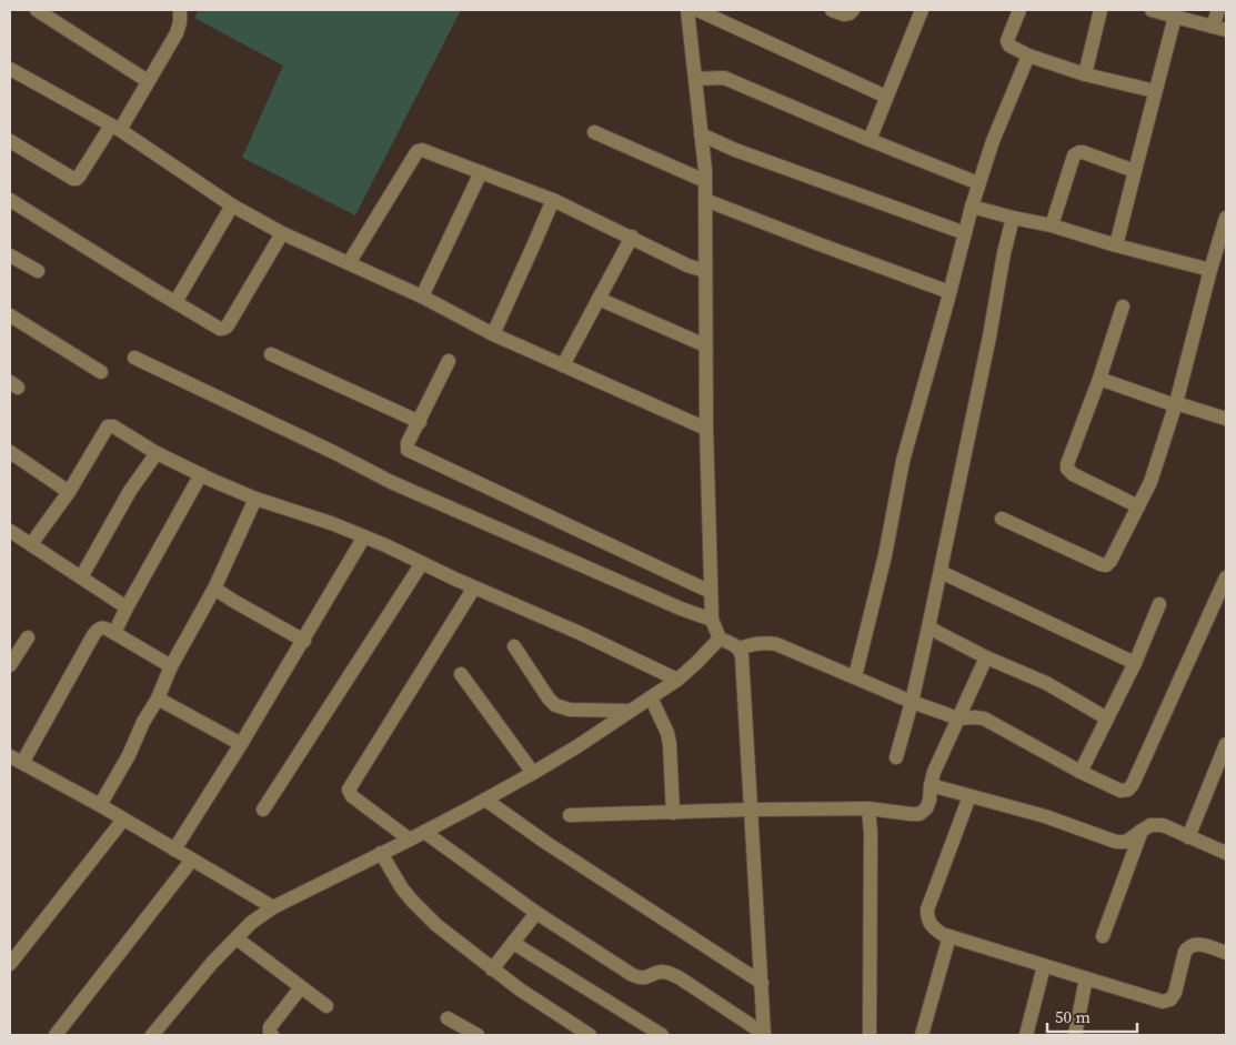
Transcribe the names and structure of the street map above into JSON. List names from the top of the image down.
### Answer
{
  "scale_bar": "50 m"
}
